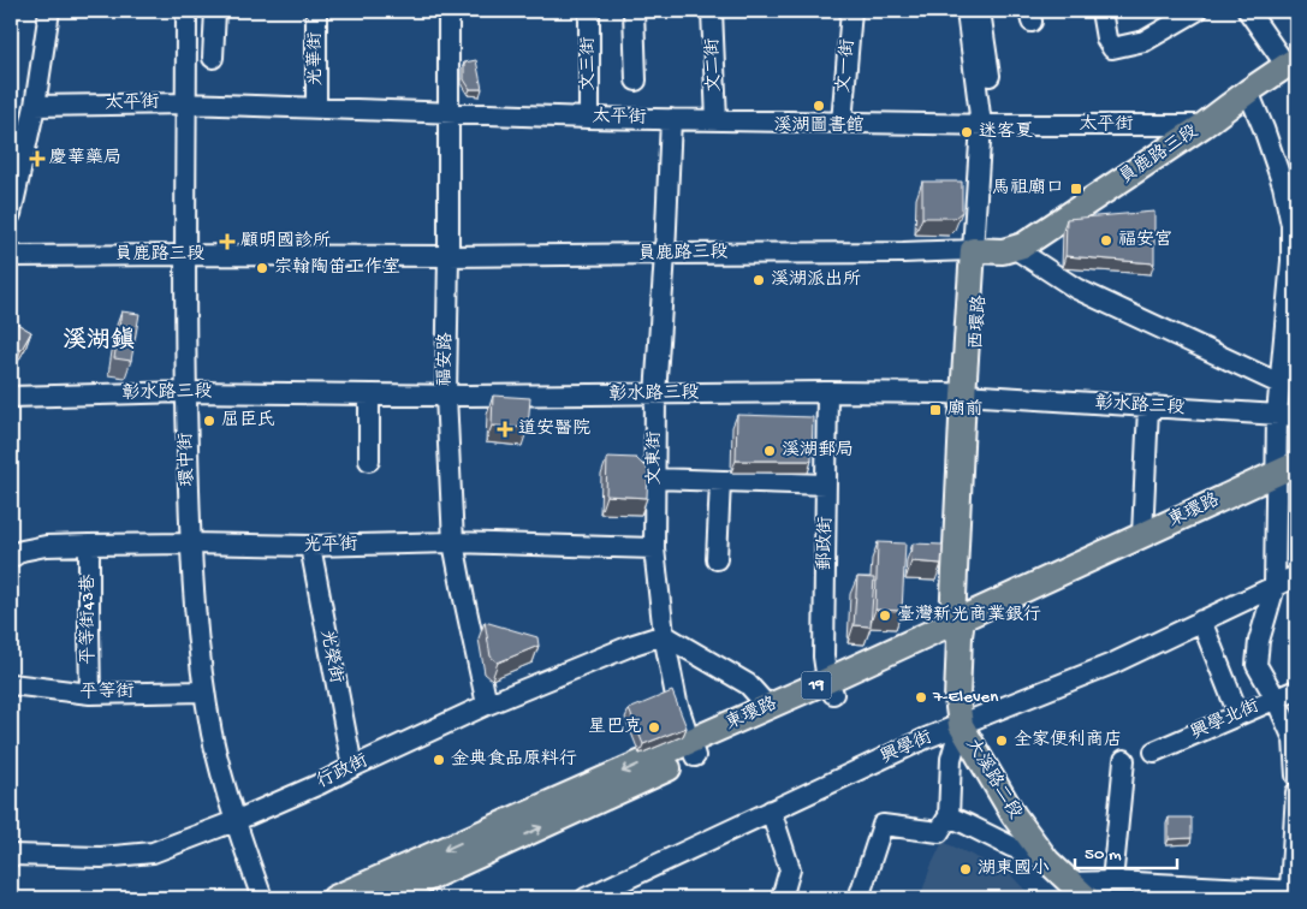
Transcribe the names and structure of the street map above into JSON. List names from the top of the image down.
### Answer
{
  "streets": {
    "main road": [
      "員鹿路三段",
      "西環路",
      "東環路",
      "19",
      "大溪路二段"
    ],
    "street": [
      "光華街",
      "文三街",
      "文二街",
      "文一街",
      "太平街",
      "福安路",
      "彰水路三段",
      "文東街",
      "環中街",
      "郵政街",
      "光平街",
      "平等街43巷",
      "光榮街",
      "平等街",
      "興學北街",
      "興學街",
      "行政街"
    ]
  },
  "crossings": [
    ["光華街", "太平街"],
    ["文三街", "太平街"],
    ["文二街", "太平街"],
    ["文一街", "太平街"],
    ["太平街", "員鹿路三段"],
    ["太平街", "西環路"],
    ["太平街", "福安路"],
    ["太平街", "文東街"],
    ["太平街", "環中街"],
    ["員鹿路三段", "西環路"],
    ["員鹿路三段", "福安路"],
    ["員鹿路三段", "文東街"],
    ["員鹿路三段", "環中街"],
    ["西環路", "彰水路三段"],
    ["西環路", "東環路"],
    ["西環路", "大溪路二段"],
    ["福安路", "彰水路三段"],
    ["福安路", "光平街"],
    ["福安路", "行政街"],
    ["彰水路三段", "文東街"],
    ["彰水路三段", "環中街"],
    ["彰水路三段", "郵政街"],
    ["文東街", "東環路"],
    ["文東街", "光平街"],
    ["文東街", "行政街"],
    ["環中街", "光平街"],
    ["環中街", "平等街"],
    ["環中街", "行政街"],
    ["東環路", "郵政街"],
    ["東環路", "大溪路二段"],
    ["光平街", "平等街43巷"],
    ["光平街", "光榮街"],
    ["平等街43巷", "平等街"],
    ["光榮街", "行政街"],
    ["興學街", "大溪路二段"]
  ],
  "districts": ["溪湖鎮"],
  "places": {
    "other": [
      "溪湖圖書館",
      "迷客夏",
      "福安宮",
      "宗翰陶笛工作室",
      "溪湖派出所",
      "屈臣氏",
      "溪湖郵局",
      "臺灣新光商業銀行",
      "7-Eleven",
      "星巴克",
      "全家便利商店",
      "金典食品原料行",
      "湖東國小"
    ],
    "health": ["慶華藥局", "顧明國診所", "道安醫院"],
    "transit": ["馬祖廟口", "廟前"]
  },
  "scale_bar": "50 m"
}
